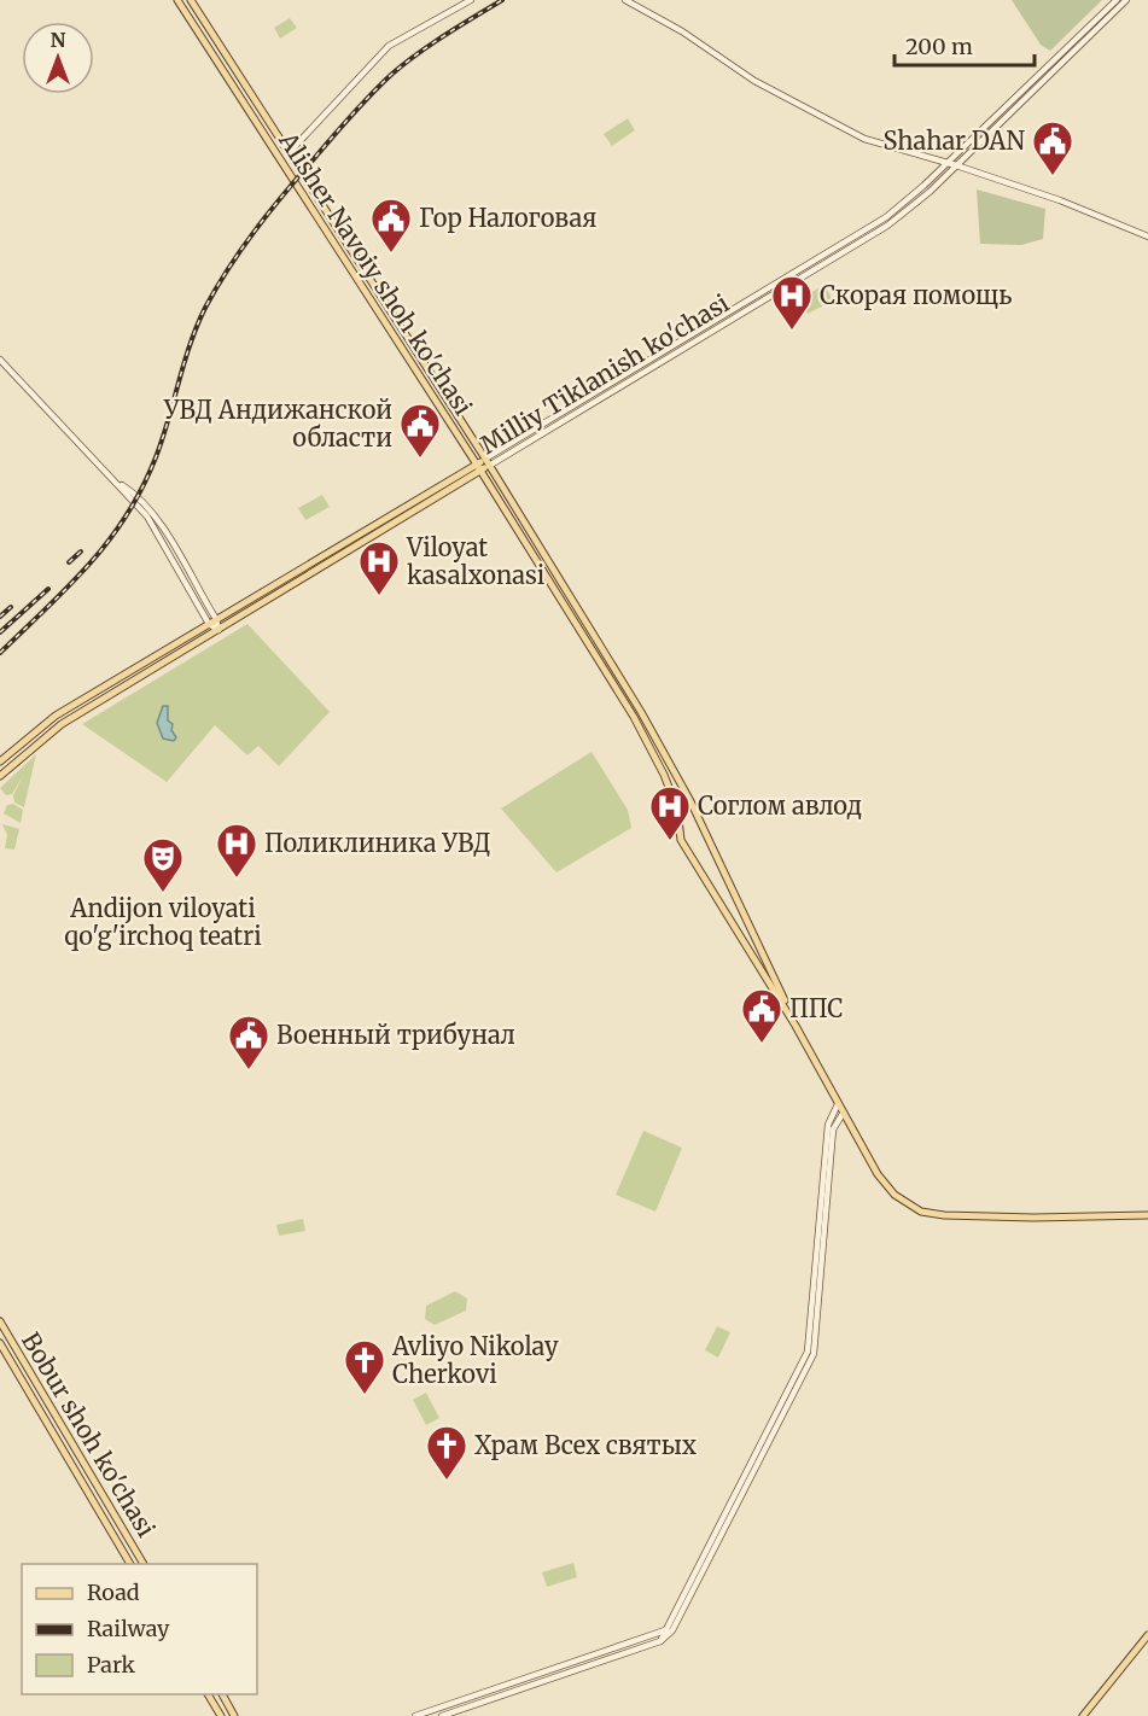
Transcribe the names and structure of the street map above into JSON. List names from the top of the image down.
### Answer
{
  "streets": {
    "main road": ["Alisher Navoiy shoh ko'chasi", "Milliy Tiklanish ko'chasi", "Bobur shoh ko'chasi"]
  },
  "crossings": [
    ["Alisher Navoiy shoh ko'chasi", "Milliy Tiklanish ko'chasi"]
  ],
  "places": {
    "public building": [
      "Shahar DAN",
      "Гор Налоговая",
      "УВД Андижанской области",
      "ППС",
      "Военный трибунал"
    ],
    "hospital": [
      "Скорая помощь",
      "Viloyat kasalxonasi",
      "Соглом авлод",
      "Поликлиника УВД"
    ],
    "theatre": ["Andijon viloyati qo'g'irchoq teatri"],
    "church": ["Avliyo Nikolay Cherkovi", "Храм Всех святых"]
  },
  "legend": ["Road", "Railway", "Park"],
  "scale_bar": "200 m",
  "north": "top"
}
